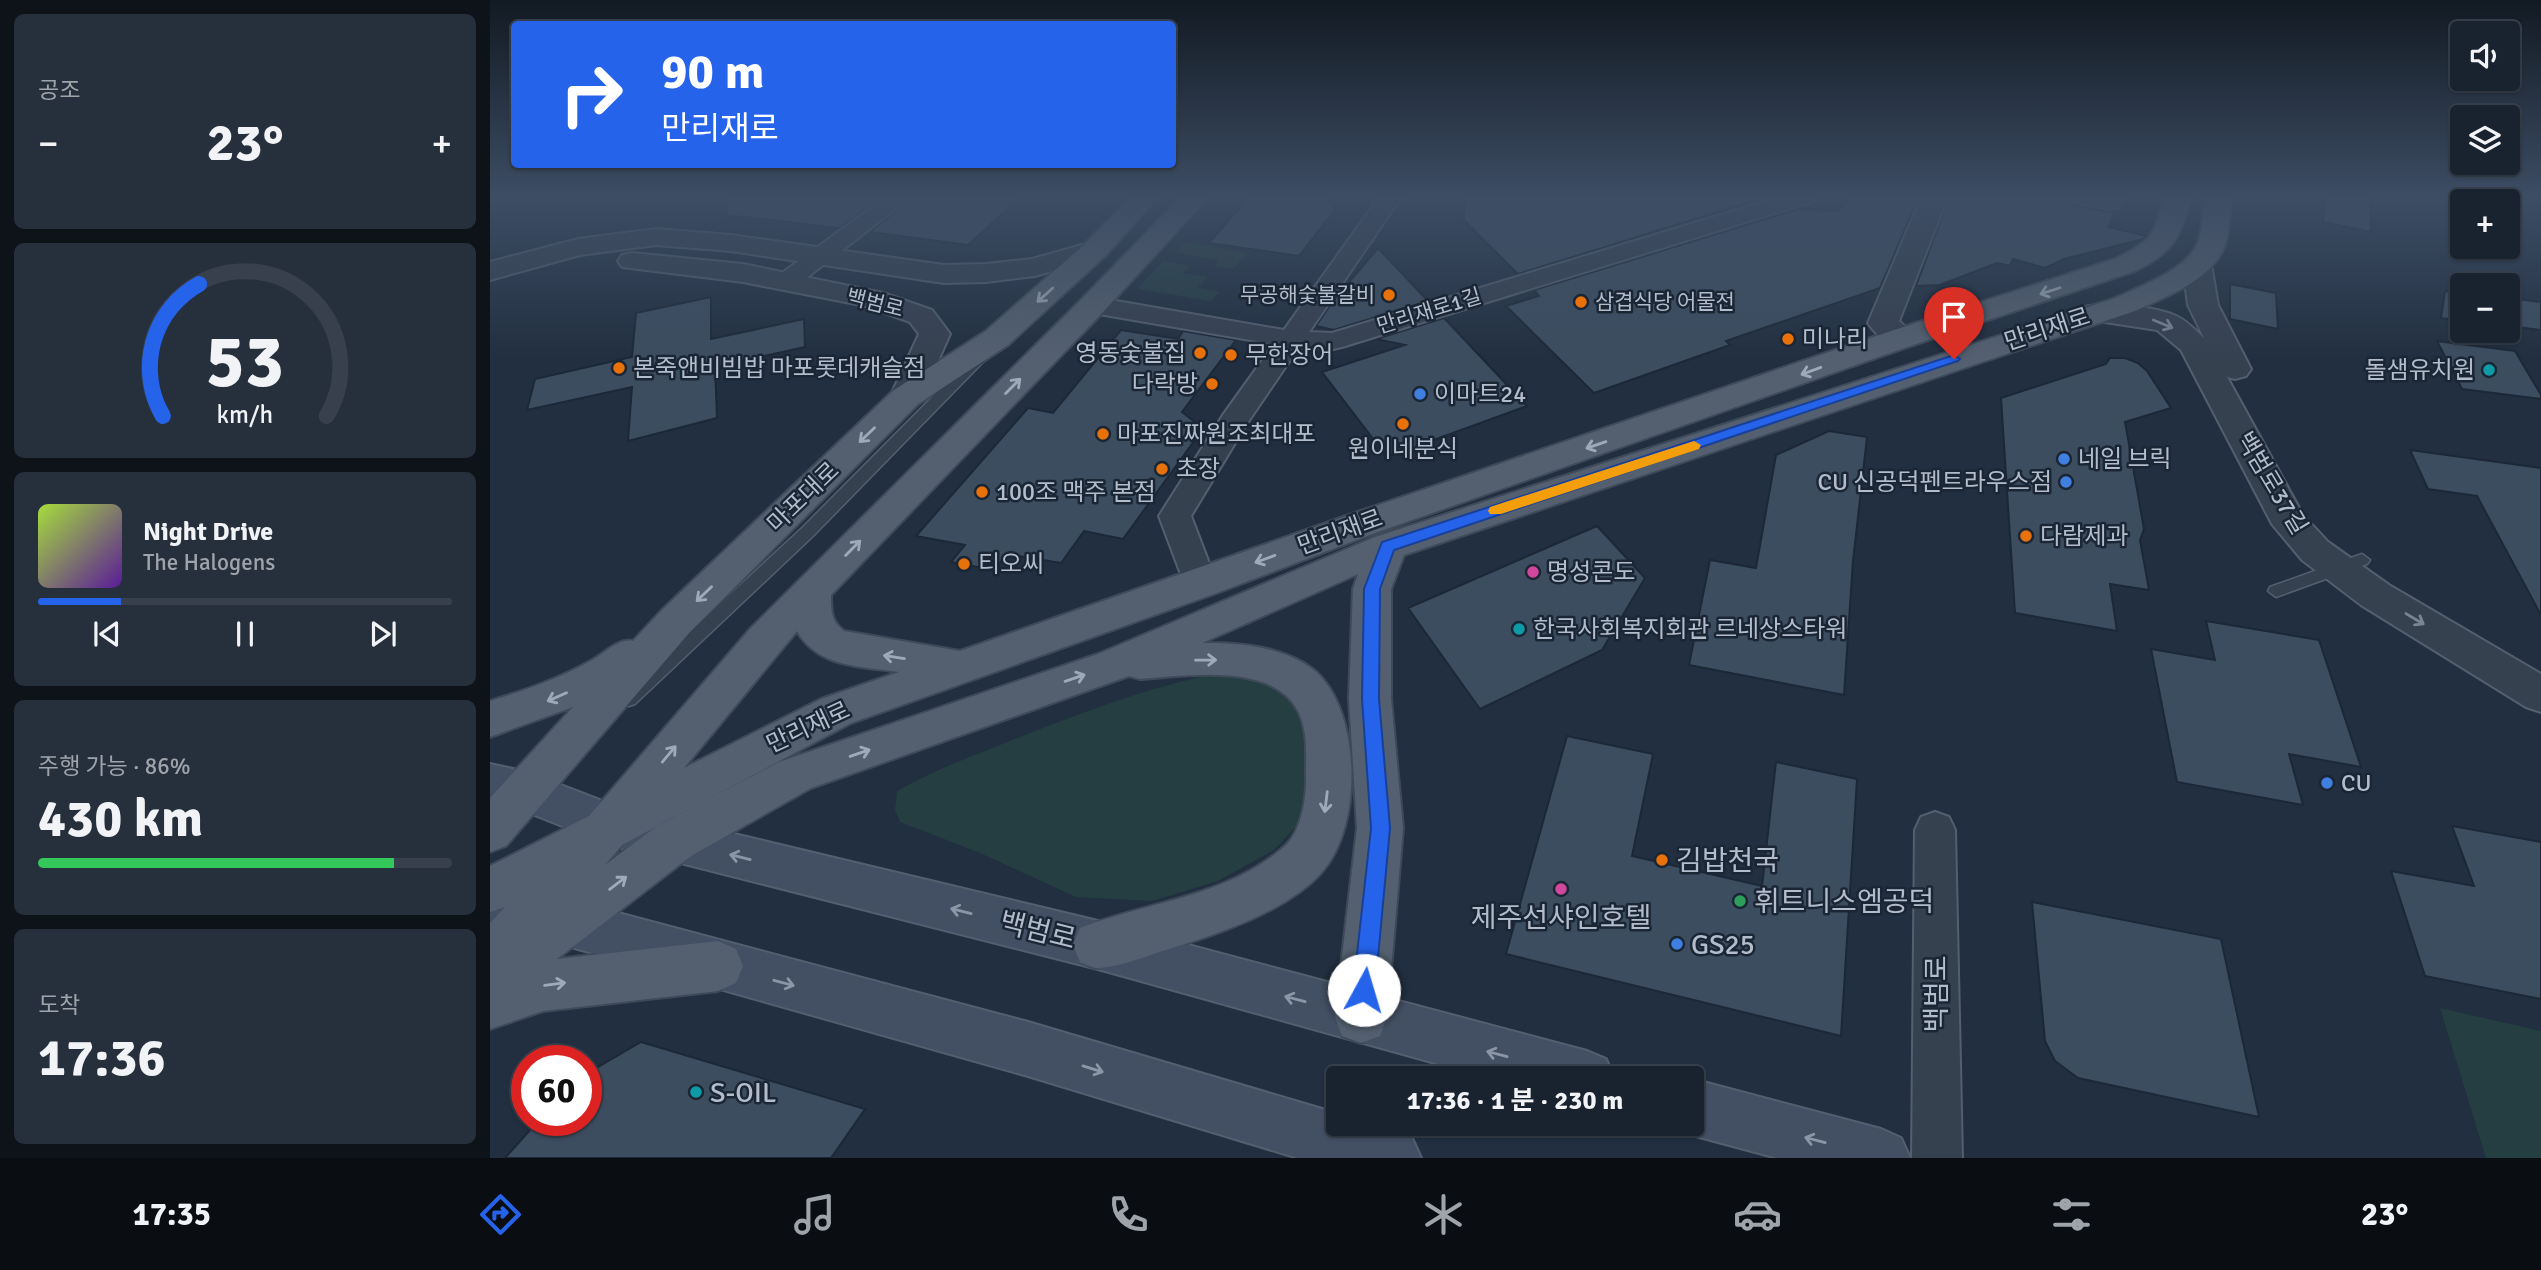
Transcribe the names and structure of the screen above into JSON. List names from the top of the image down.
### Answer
{
  "streets": {
    "main road": ["백범로", "만리재로", "마포대로"],
    "street": ["만리재로1길", "백범로37길"]
  },
  "crossings": [
    ["백범로", "만리재로"],
    ["백범로", "마포대로"],
    ["만리재로", "백범로37길"]
  ],
  "one_way": ["백범로"],
  "places": [
    "무공해숯불갈비",
    "삼겹식당 어물전",
    "미나리",
    "영동숯불집",
    "무한장어",
    "본죽앤비빔밥 마포롯데캐슬점",
    "돌샘유치원",
    "다락방",
    "이마트24",
    "원이네분식",
    "마포진짜원조최대포",
    "네일 브릭",
    "초장",
    "CU 신공덕펜트라우스점",
    "100조 맥주 본점",
    "다람제과",
    "티오씨",
    "명성콘도",
    "한국사회복지회관 르네상스타워",
    "CU",
    "김밥천국",
    "제주선샤인호텔",
    "휘트니스엠공덕",
    "GS25",
    "S-OIL"
  ],
  "page": {
    "tile": [
      "공조",
      ["주행 가능 · 86%", "430 km"],
      ["도착", "17:36"]
    ],
    "map_buttons": ["+", "−"],
    "turn": ["90 m", "만리재로"],
    "heat": ["−", "23°", "+"],
    "song": ["Night Drive", "The Halogens"],
    "limit": "60",
    "trip": "17:36 · 1 분 · 230 m",
    "tabs": ["17:35", "23°"],
    "gauge": ["53", "km/h"]
  }
}
